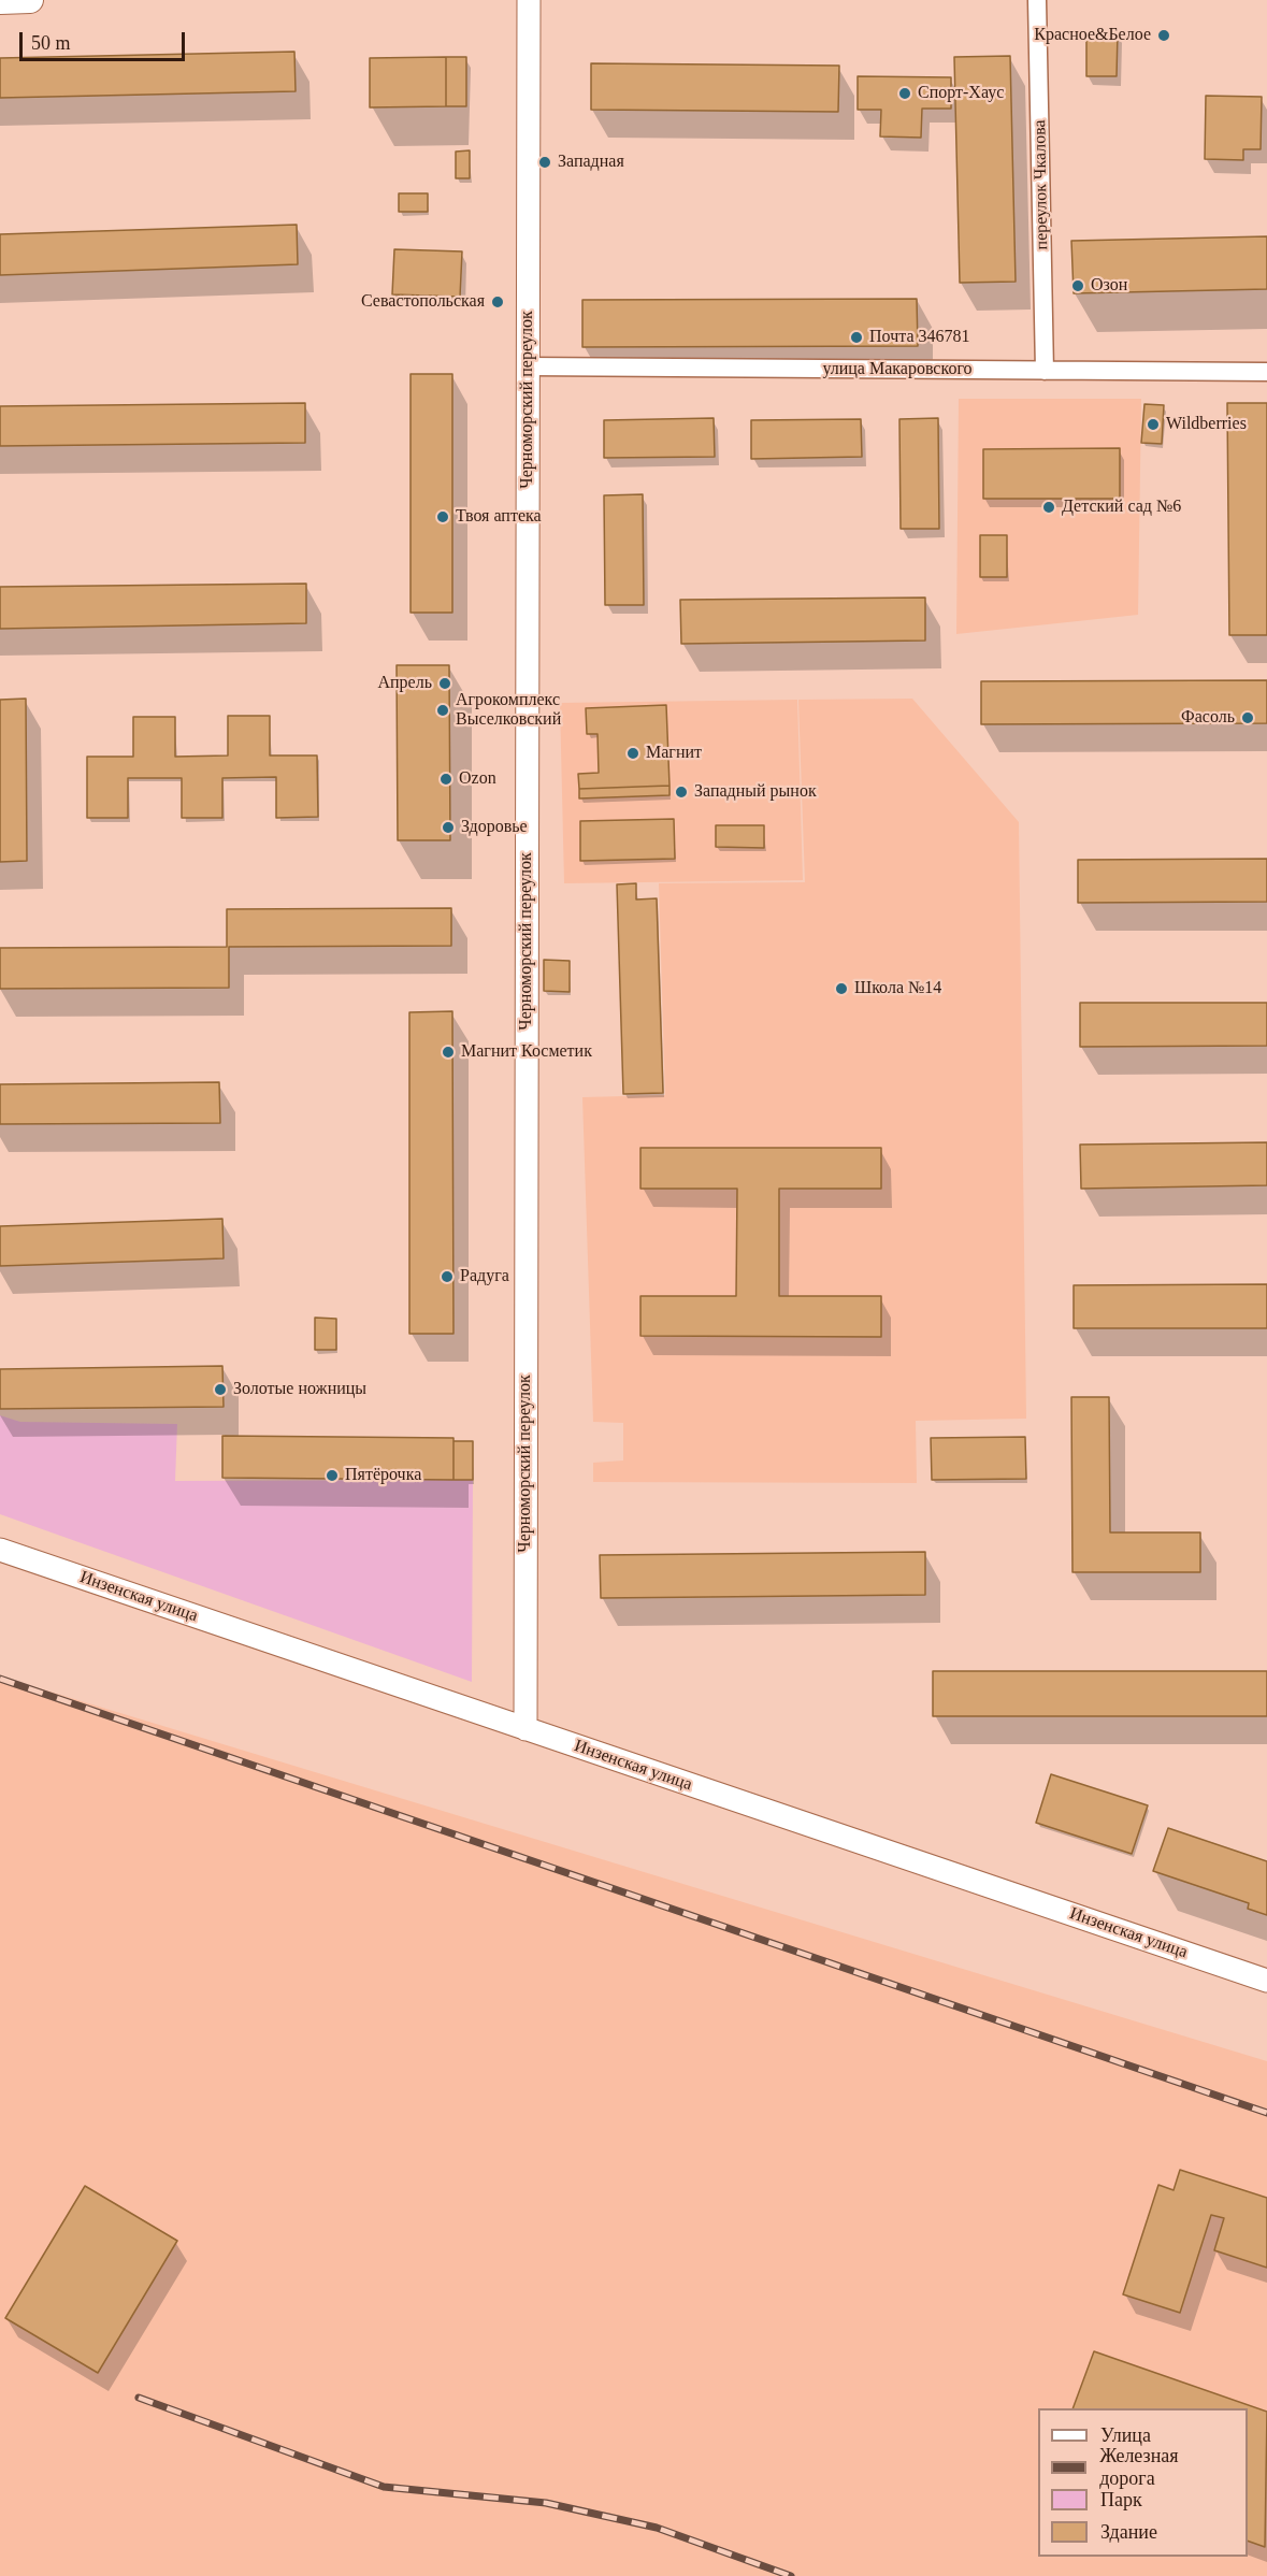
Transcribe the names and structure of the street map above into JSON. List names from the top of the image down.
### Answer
{
  "streets": {
    "street": [
      "переулок Чкалова",
      "улица Макаровского",
      "Черноморский переулок",
      "Инзенская улица"
    ]
  },
  "crossings": [
    ["переулок Чкалова", "улица Макаровского"],
    ["улица Макаровского", "Черноморский переулок"],
    ["Черноморский переулок", "Инзенская улица"]
  ],
  "places": [
    "Красное&Белое",
    "Спорт-Хаус",
    "Западная",
    "Озон",
    "Севастопольская",
    "Почта 346781",
    "Wildberries",
    "Детский сад №6",
    "Твоя аптека",
    "Апрель",
    "Агрокомплекс Выселковский",
    "Фасоль",
    "Магнит",
    "Ozon",
    "Западный рынок",
    "Здоровье",
    "Школа №14",
    "Магнит Косметик",
    "Радуга",
    "Золотые ножницы",
    "Пятёрочка"
  ],
  "legend": [
    "Улица",
    "Железная дорога",
    "Парк",
    "Здание"
  ],
  "scale_bar": "50 m"
}
